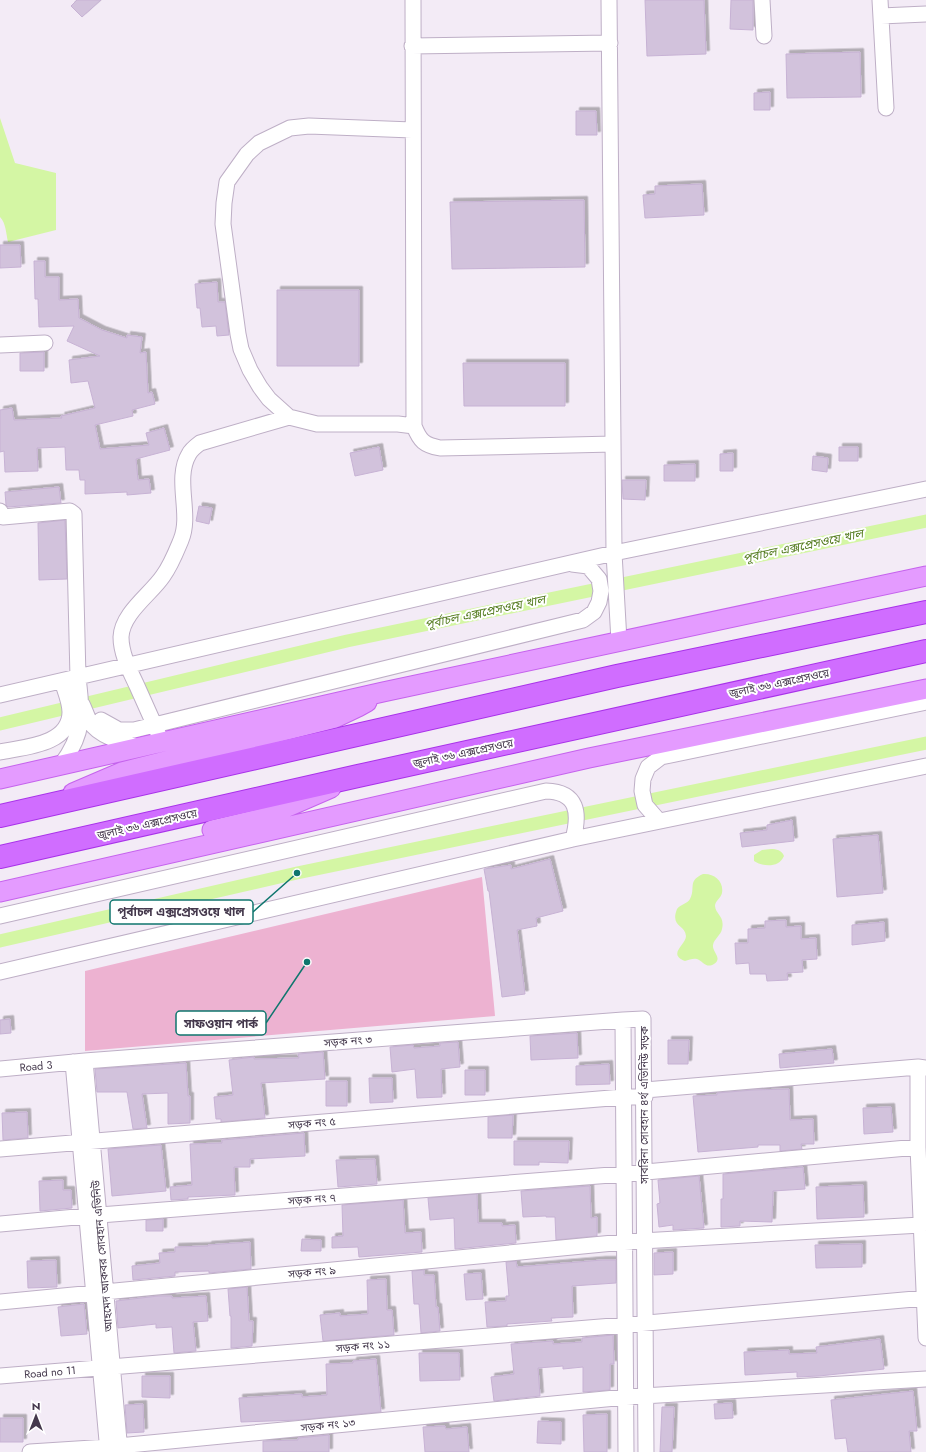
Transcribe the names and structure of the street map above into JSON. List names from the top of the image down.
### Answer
{
  "streets": {
    "highway": ["জুলাই ৩৬ এক্সপ্রেসওয়ে"],
    "street": [
      "সড়ক নং ৩",
      "Road 3",
      "সাবরিনা সোবহান ৪র্থ এভিনিউ সড়ক",
      "সড়ক নং ৫",
      "সড়ক নং ৭",
      "আহমেদ আকবর সোবহান এভিনিউ",
      "সড়ক নং ৯",
      "সড়ক নং ১১",
      "Road no 11",
      "সড়ক নং ১৩"
    ]
  },
  "crossings": [
    ["সড়ক নং ৩", "Road 3"],
    ["সড়ক নং ৩", "সাবরিনা সোবহান ৪র্থ এভিনিউ সড়ক"],
    ["সড়ক নং ৩", "আহমেদ আকবর সোবহান এভিনিউ"],
    ["Road 3", "আহমেদ আকবর সোবহান এভিনিউ"],
    ["সাবরিনা সোবহান ৪র্থ এভিনিউ সড়ক", "সড়ক নং ৫"],
    ["সাবরিনা সোবহান ৪র্থ এভিনিউ সড়ক", "সড়ক নং ৭"],
    ["সাবরিনা সোবহান ৪র্থ এভিনিউ সড়ক", "সড়ক নং ৯"],
    ["সাবরিনা সোবহান ৪র্থ এভিনিউ সড়ক", "সড়ক নং ১১"],
    ["সাবরিনা সোবহান ৪র্থ এভিনিউ সড়ক", "সড়ক নং ১৩"],
    ["সড়ক নং ৫", "আহমেদ আকবর সোবহান এভিনিউ"],
    ["সড়ক নং ৭", "আহমেদ আকবর সোবহান এভিনিউ"],
    ["আহমেদ আকবর সোবহান এভিনিউ", "সড়ক নং ৯"],
    ["আহমেদ আকবর সোবহান এভিনিউ", "সড়ক নং ১১"],
    ["আহমেদ আকবর সোবহান এভিনিউ", "Road no 11"],
    ["আহমেদ আকবর সোবহান এভিনিউ", "সড়ক নং ১৩"],
    ["সড়ক নং ১১", "Road no 11"]
  ],
  "water": ["পূর্বাচল এক্সপ্রেসওয়ে খাল"],
  "places": ["পূর্বাচল এক্সপ্রেসওয়ে খাল", "সাফওয়ান পার্ক"],
  "north": "top"
}
